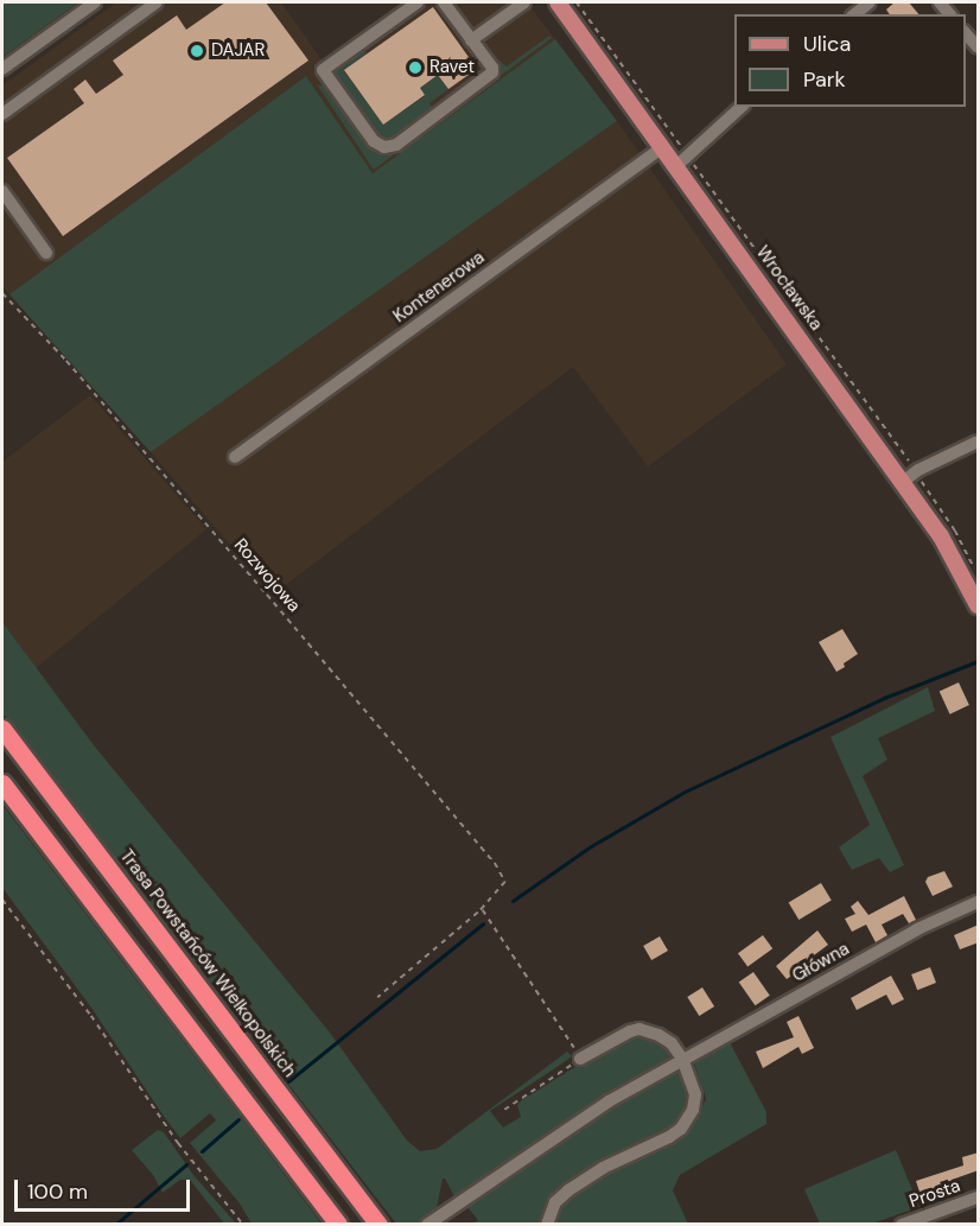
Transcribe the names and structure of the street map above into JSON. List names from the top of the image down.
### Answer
{
  "streets": {
    "highway": ["Trasa Powstańców Wielkopolskich"],
    "main road": ["Wrocławska"],
    "street": ["Kontenerowa", "Główna", "Prosta"],
    "path": ["Rozwojowa"]
  },
  "crossings": [
    ["Kontenerowa", "Wrocławska"]
  ],
  "places": ["DAJAR", "Ravet"],
  "legend": ["Ulica", "Park"],
  "scale_bar": "100 m"
}
